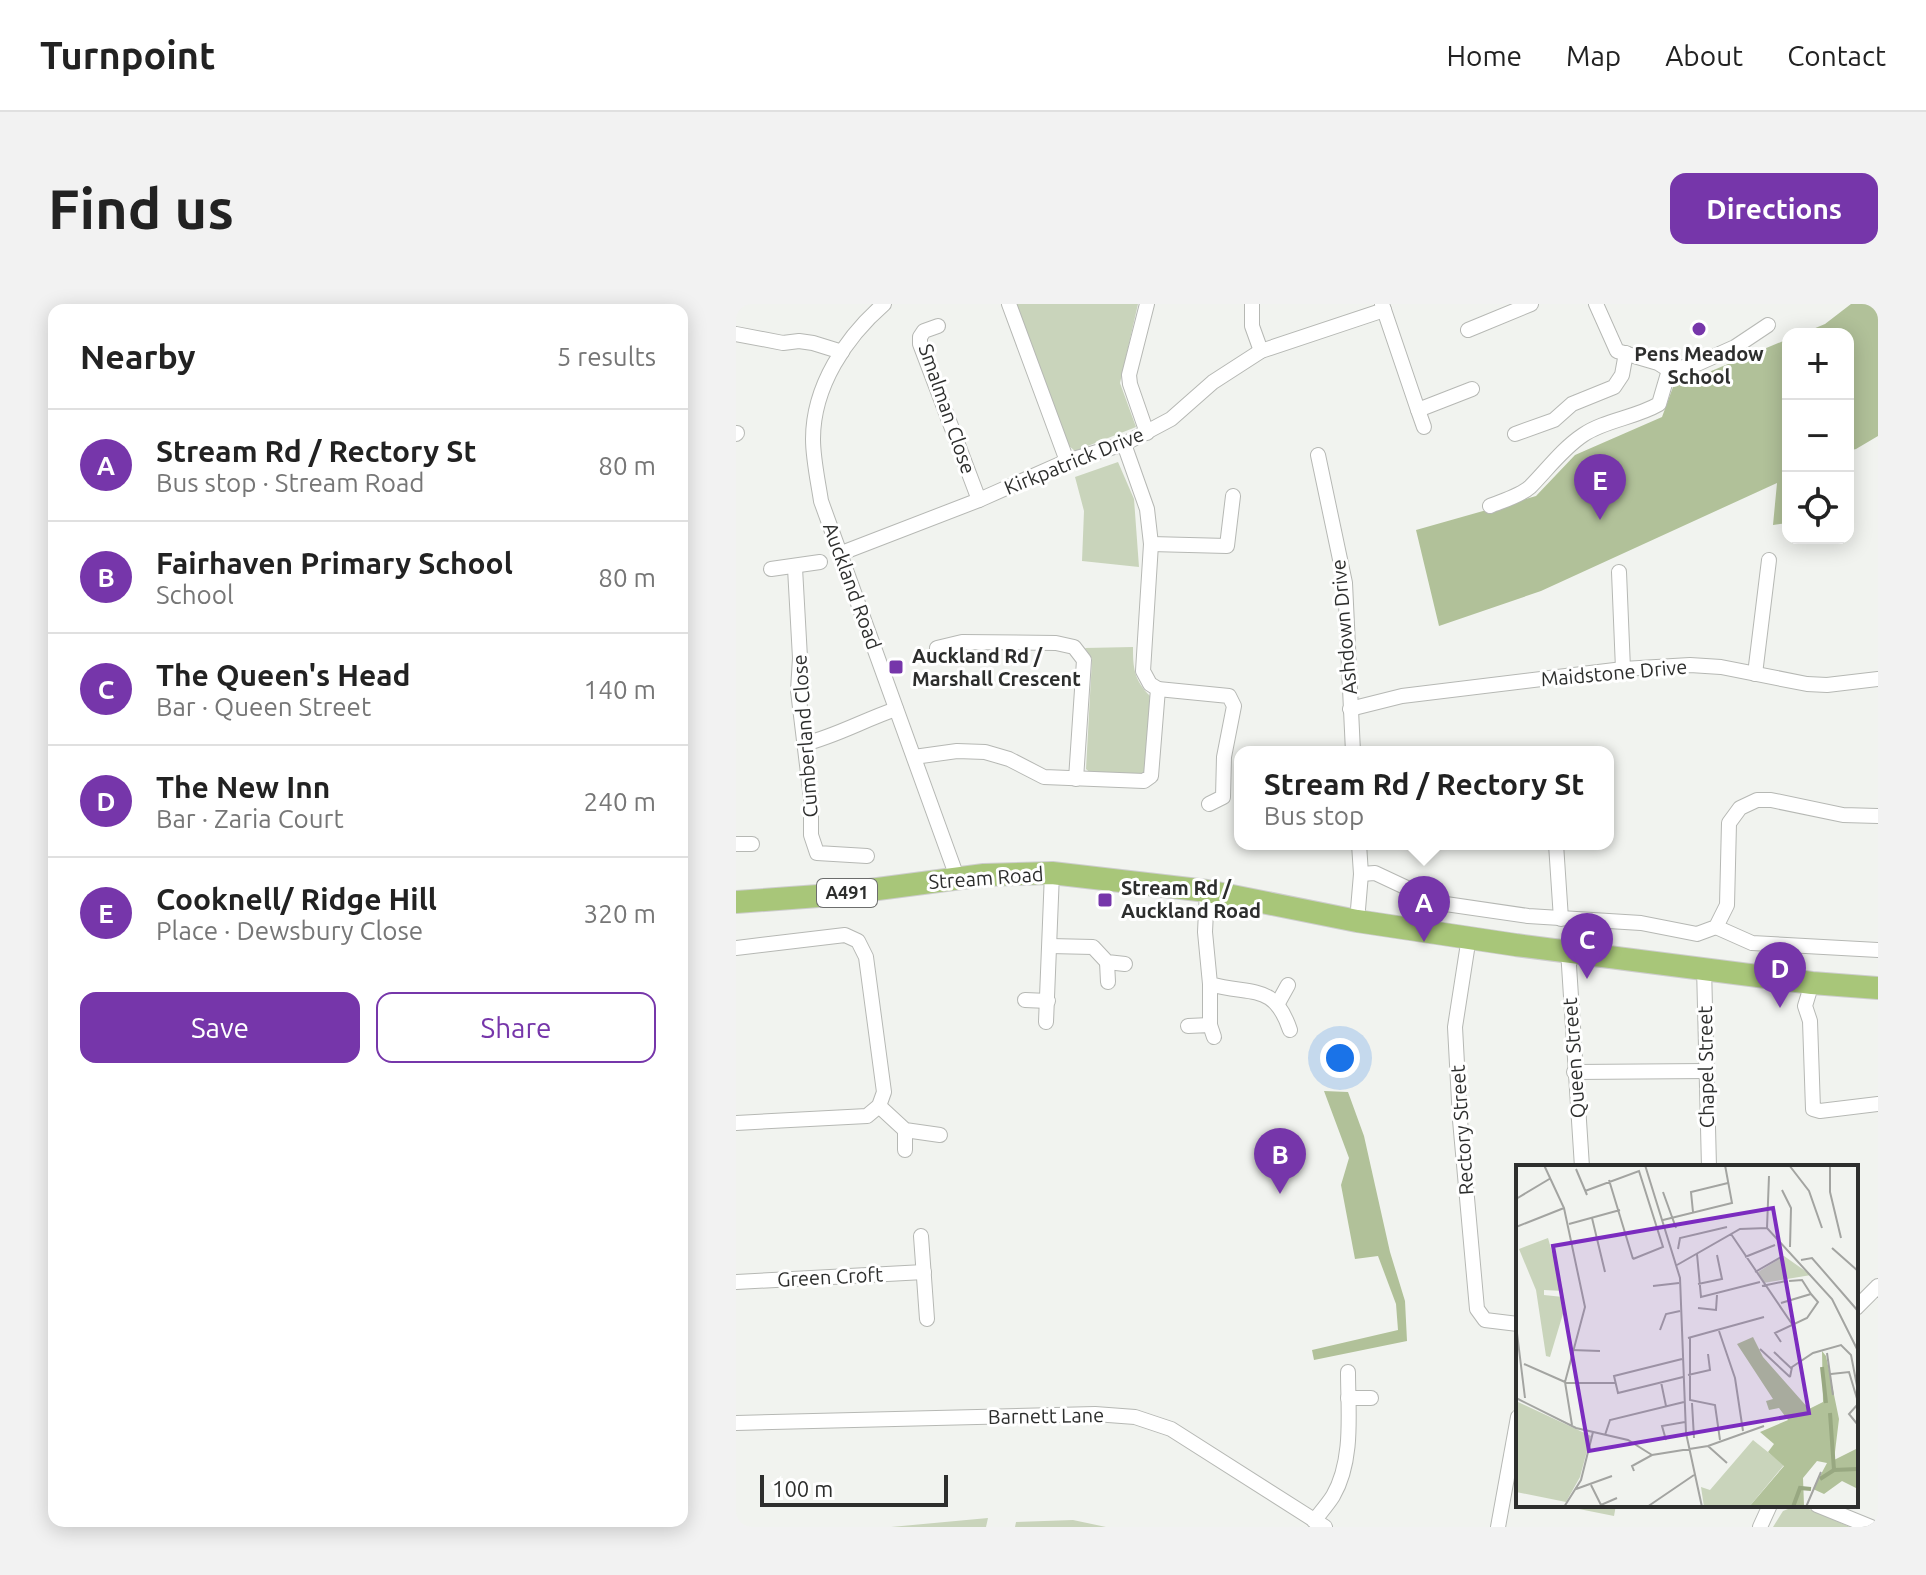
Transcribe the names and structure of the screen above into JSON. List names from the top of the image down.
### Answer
{
  "streets": {
    "highway": ["Stream Road", "A491"],
    "street": [
      "Smalman Close",
      "Kirkpatrick Drive",
      "Auckland Road",
      "Ashdown Drive",
      "Maidstone Drive",
      "Cumberland Close",
      "Queen Street",
      "Chapel Street",
      "Rectory Street",
      "Green Croft",
      "Barnett Lane"
    ]
  },
  "crossings": [
    ["Smalman Close", "Kirkpatrick Drive"],
    ["Kirkpatrick Drive", "Auckland Road"],
    ["Auckland Road", "Stream Road"],
    ["Ashdown Drive", "Maidstone Drive"],
    ["Stream Road", "A491"],
    ["Stream Road", "Queen Street"],
    ["Stream Road", "Rectory Street"],
    ["A491", "Queen Street"],
    ["A491", "Chapel Street"]
  ],
  "places": {
    "other": ["Pens Meadow School"],
    "transit": ["Auckland Rd / Marshall Crescent", "Stream Rd / Auckland Road"]
  },
  "scale_bar": "100 m",
  "page": {
    "header": "Turnpoint",
    "nav": [
      "Home",
      "Map",
      "About",
      "Contact"
    ],
    "buttons": [
      "Directions",
      ["Save", "Share"]
    ],
    "title": "Find us",
    "heading": ["Nearby", "5 results"],
    "map_buttons": ["+", "−"],
    "list": [
      {
        "mark": "A",
        "name": "Stream Rd / Rectory St",
        "note": "Bus stop · Stream Road",
        "value": "80 m"
      },
      {
        "mark": "B",
        "name": "Fairhaven Primary School",
        "note": "School",
        "value": "80 m"
      },
      {
        "mark": "C",
        "name": "The Queen's Head",
        "note": "Bar · Queen Street",
        "value": "140 m"
      },
      {
        "mark": "D",
        "name": "The New Inn",
        "note": "Bar · Zaria Court",
        "value": "240 m"
      },
      {
        "mark": "E",
        "name": "Cooknell/ Ridge Hill",
        "note": "Place · Dewsbury Close",
        "value": "320 m"
      }
    ],
    "pins": [
      "E",
      "A",
      "C",
      "D",
      "B"
    ],
    "popup": ["Stream Rd / Rectory St", "Bus stop"],
    "scale": "100 m"
  }
}
